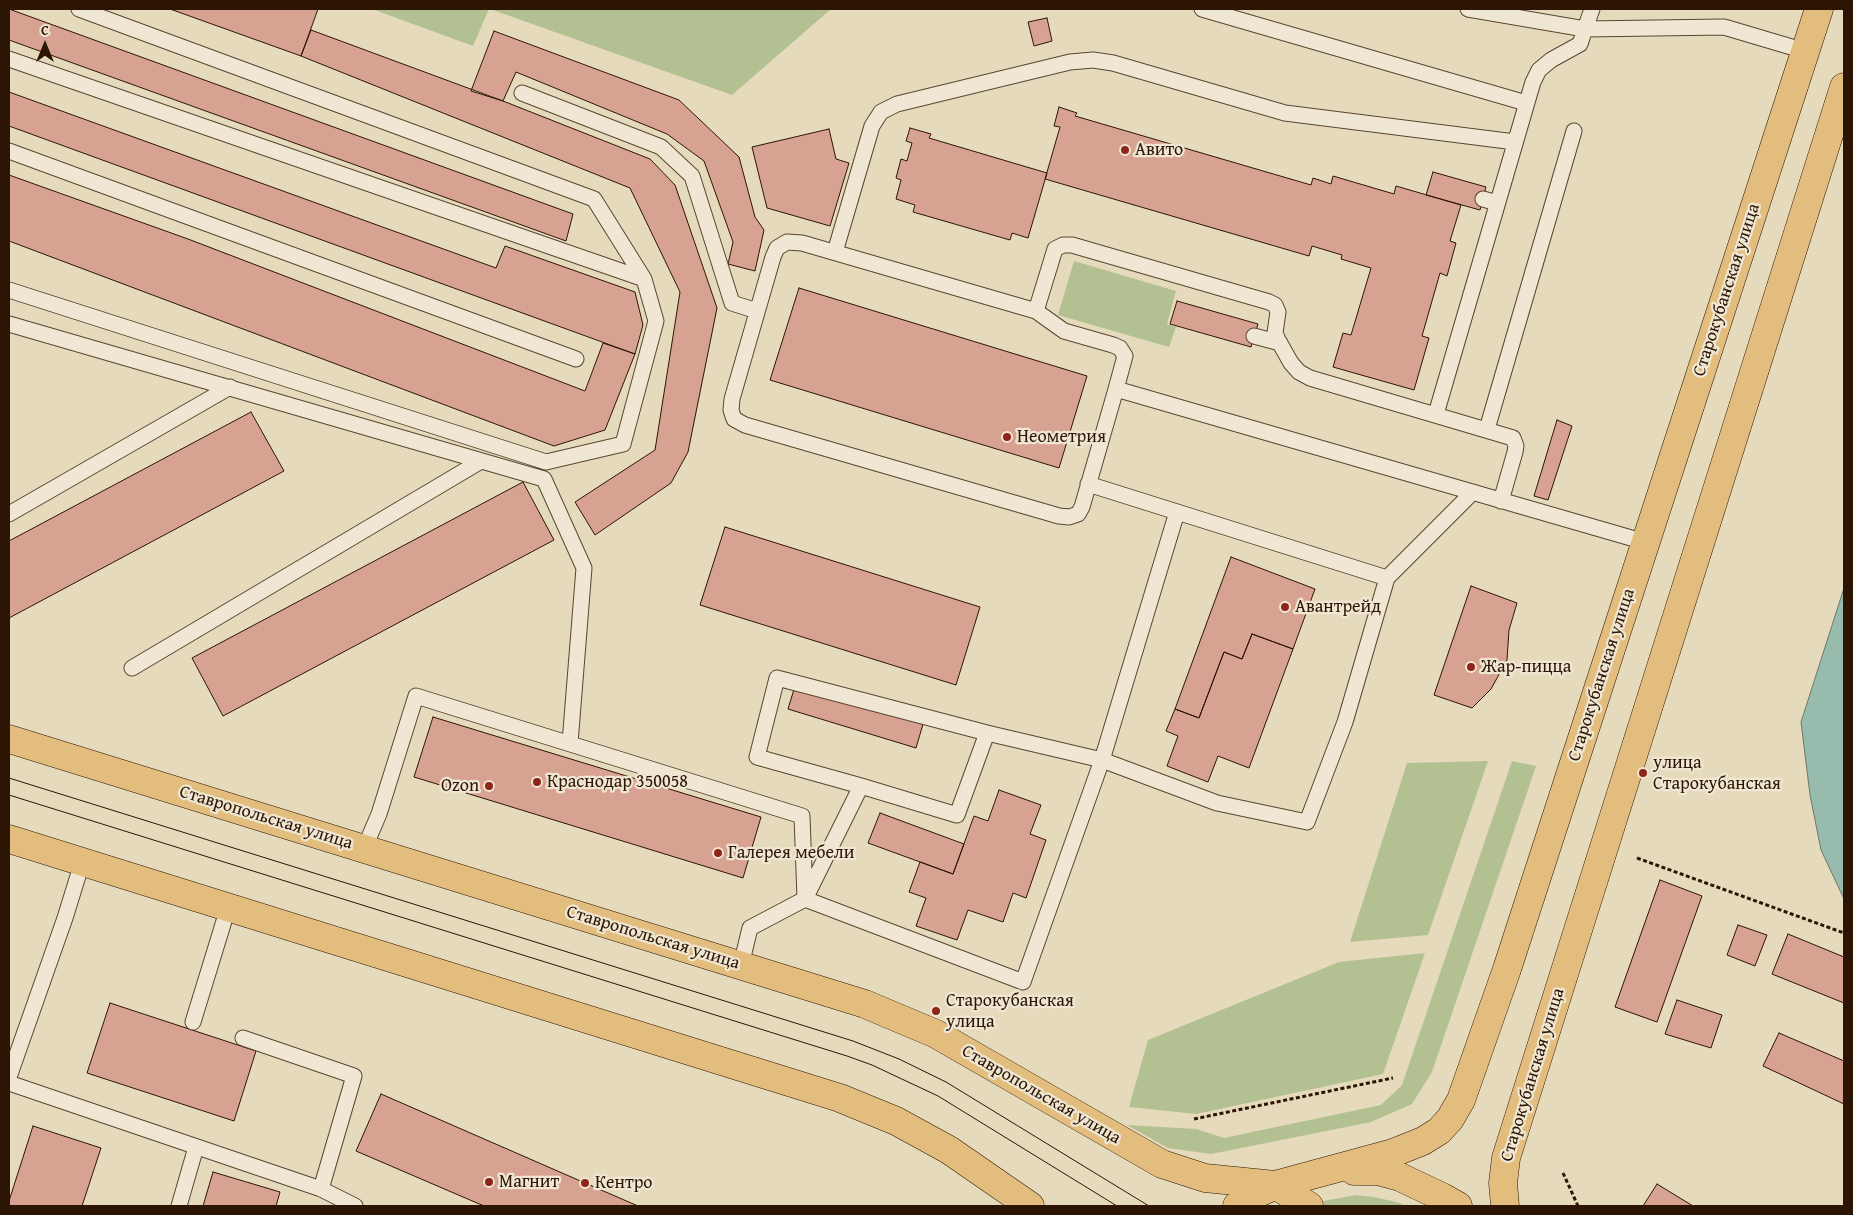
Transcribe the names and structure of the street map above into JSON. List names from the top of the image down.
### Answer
{
  "streets": {
    "main road": ["Старокубанская улица", "Ставропольская улица"]
  },
  "crossings": [
    ["Старокубанская улица", "Ставропольская улица"]
  ],
  "places": [
    "Авито",
    "Неометрия",
    "Авантрейд",
    "Жар-пицца",
    "улица Старокубанская",
    "Краснодар 350058",
    "Ozon",
    "Галерея мебели",
    "Старокубанская улица",
    "Магнит",
    "Кентро"
  ],
  "north": "top"
}
